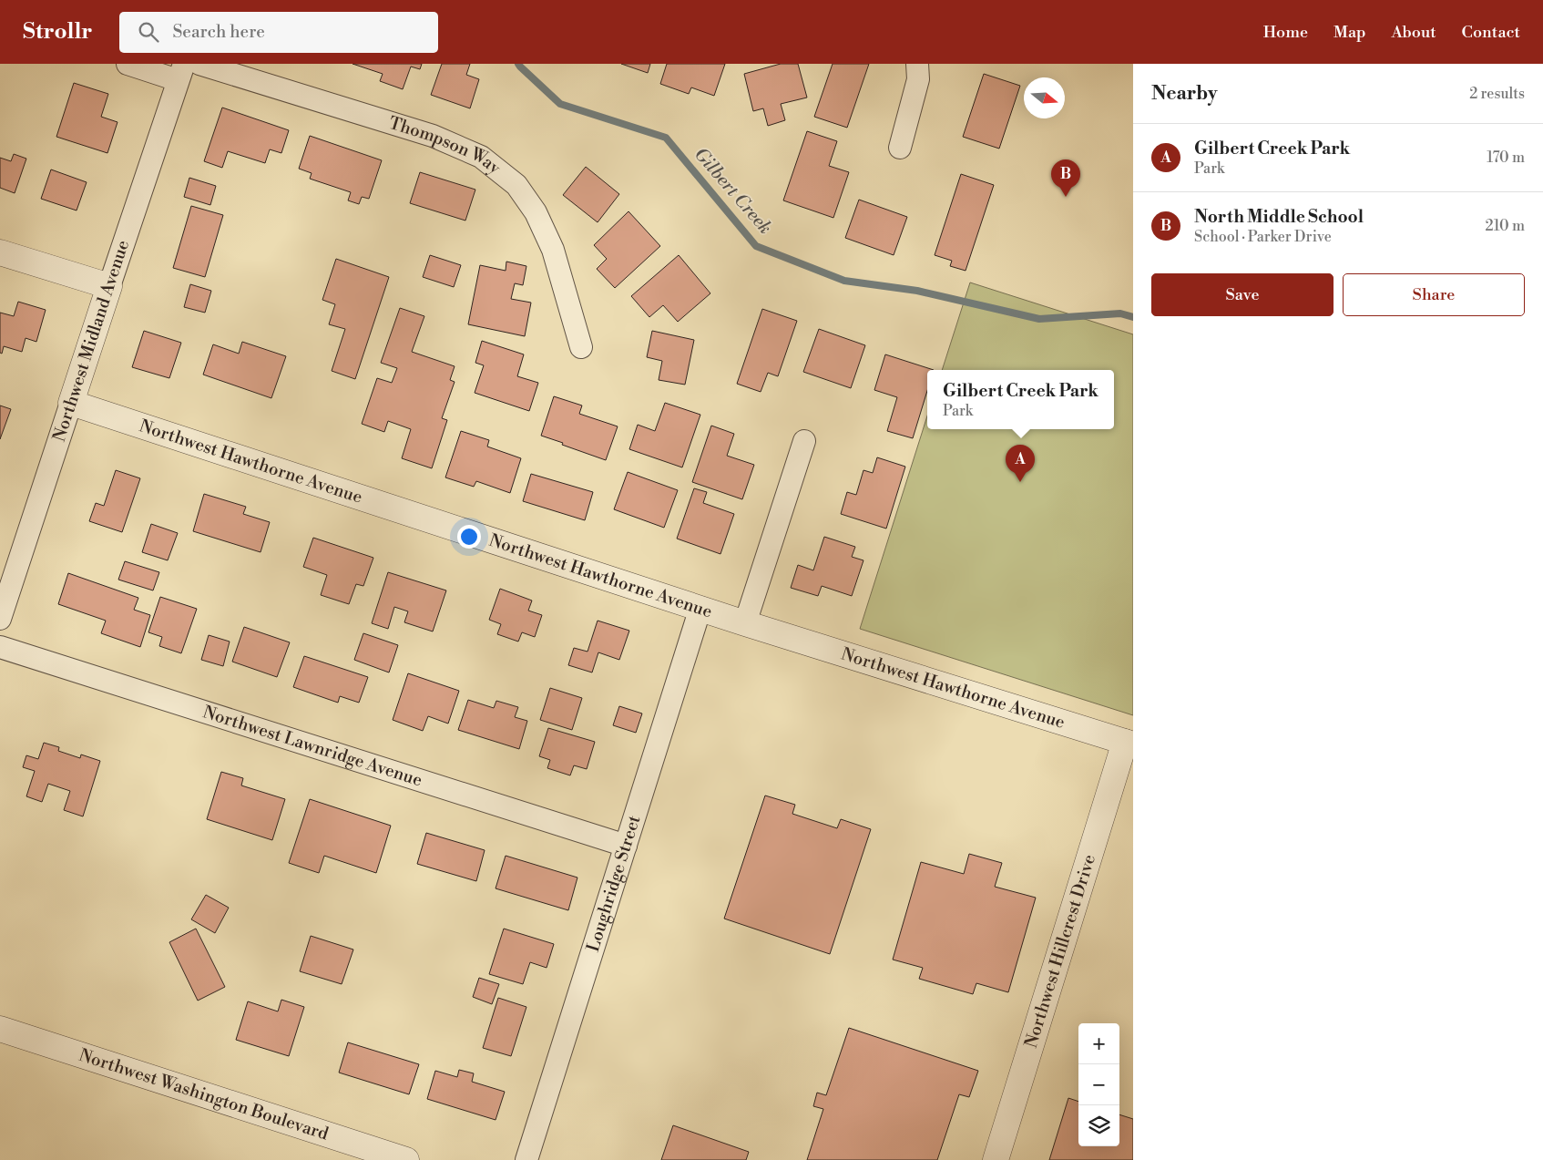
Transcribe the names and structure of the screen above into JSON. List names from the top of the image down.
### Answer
{
  "streets": {
    "street": [
      "Thompson Way",
      "Northwest Midland Avenue",
      "Northwest Hawthorne Avenue",
      "Northwest Lawnridge Avenue",
      "Loughridge Street",
      "Northwest Hillcrest Drive",
      "Northwest Washington Boulevard"
    ]
  },
  "crossings": [
    ["Northwest Midland Avenue", "Northwest Hawthorne Avenue"],
    ["Northwest Hawthorne Avenue", "Loughridge Street"],
    ["Northwest Hawthorne Avenue", "Northwest Hillcrest Drive"],
    ["Northwest Lawnridge Avenue", "Loughridge Street"]
  ],
  "water": ["Gilbert Creek"],
  "north": "right",
  "page": {
    "header": "Strollr",
    "search": "Search here",
    "nav": [
      "Home",
      "Map",
      "About",
      "Contact"
    ],
    "heading": ["Nearby", "2 results"],
    "list": [
      {
        "mark": "A",
        "name": "Gilbert Creek Park",
        "note": "Park",
        "value": "170 m"
      },
      {
        "mark": "B",
        "name": "North Middle School",
        "note": "School · Parker Drive",
        "value": "210 m"
      }
    ],
    "pins": ["B", "A"],
    "buttons": ["Save", "Share"],
    "popup": ["Gilbert Creek Park", "Park"],
    "map_buttons": ["+", "−"]
  }
}
